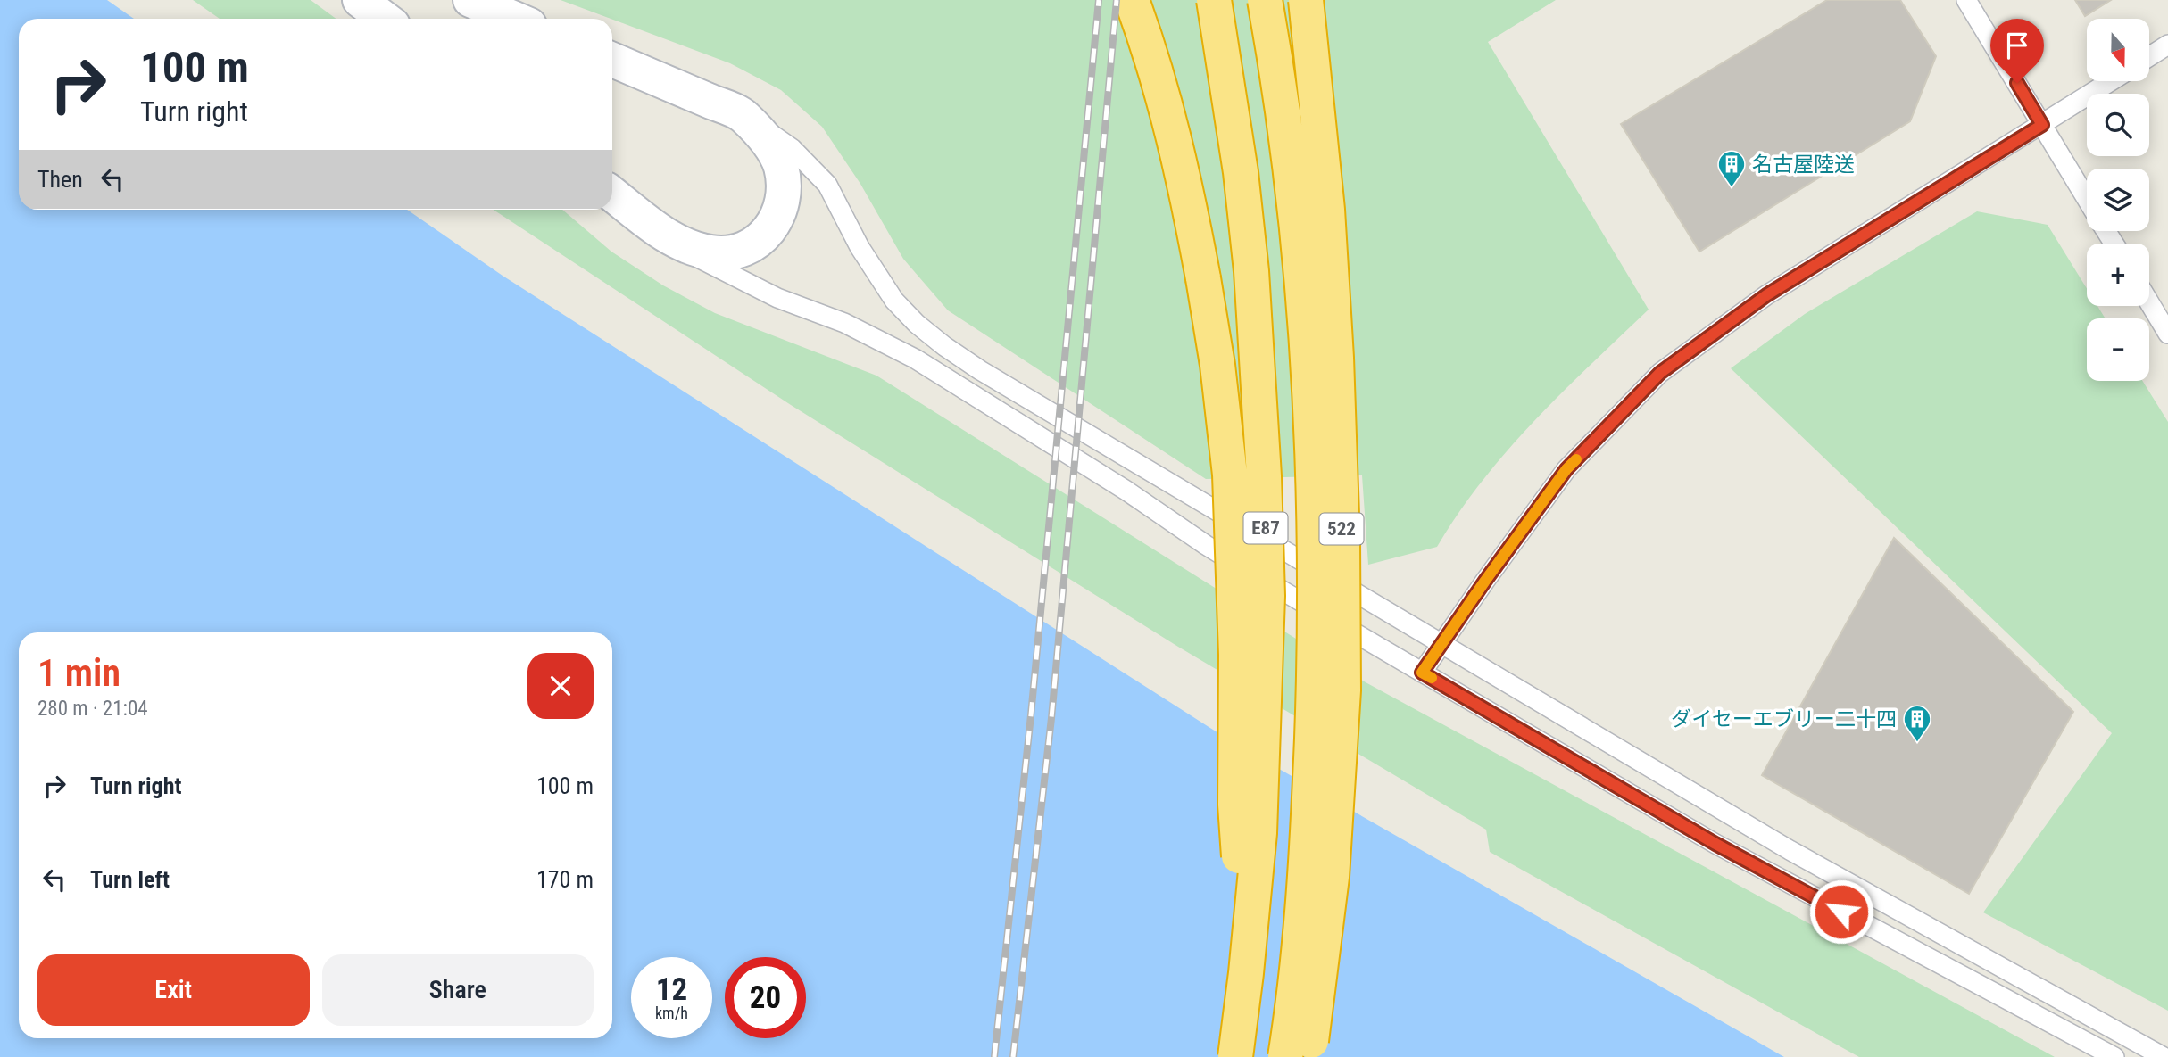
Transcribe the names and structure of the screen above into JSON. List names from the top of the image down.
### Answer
{
  "streets": {
    "highway": ["E87", "522"]
  },
  "places": {
    "building": ["名古屋陸送", "ダイセーエブリー二十四"]
  },
  "north": "bottom",
  "page": {
    "map_buttons": ["+", "−"],
    "turn": ["100 m", "Turn right"],
    "then": "Then",
    "heading": ["1 min", "280 m · 21:04"],
    "list": [
      {
        "name": "Turn right",
        "value": "100 m"
      },
      {
        "name": "Turn left",
        "value": "170 m"
      }
    ],
    "buttons": ["Exit", "Share"],
    "speed": "12 km/h",
    "limit": "20"
  }
}
